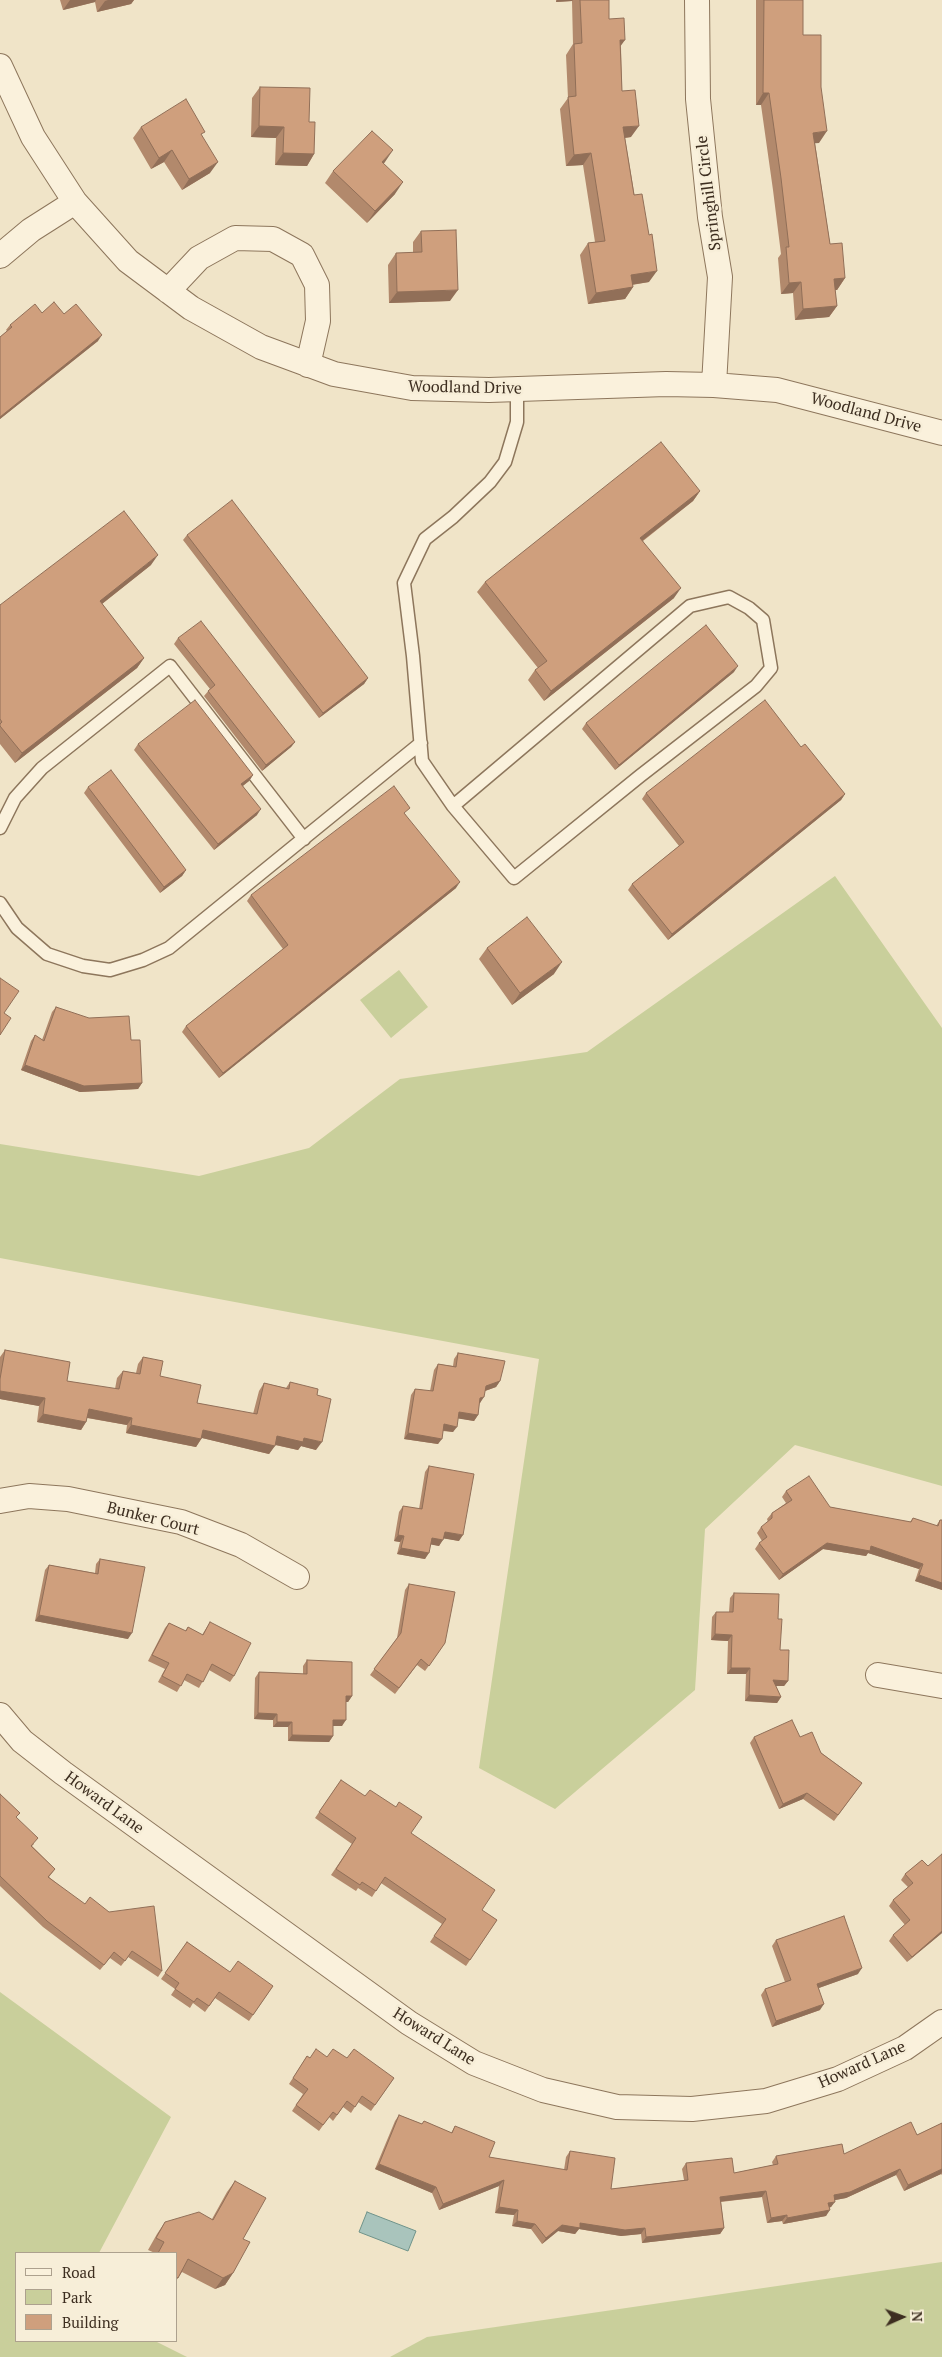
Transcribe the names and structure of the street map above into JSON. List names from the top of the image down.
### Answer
{
  "streets": {
    "street": [
      "Springhill Circle",
      "Woodland Drive",
      "Bunker Court",
      "Howard Lane"
    ]
  },
  "crossings": [
    ["Springhill Circle", "Woodland Drive"]
  ],
  "legend": ["Road", "Park", "Building"],
  "north": "right"
}
